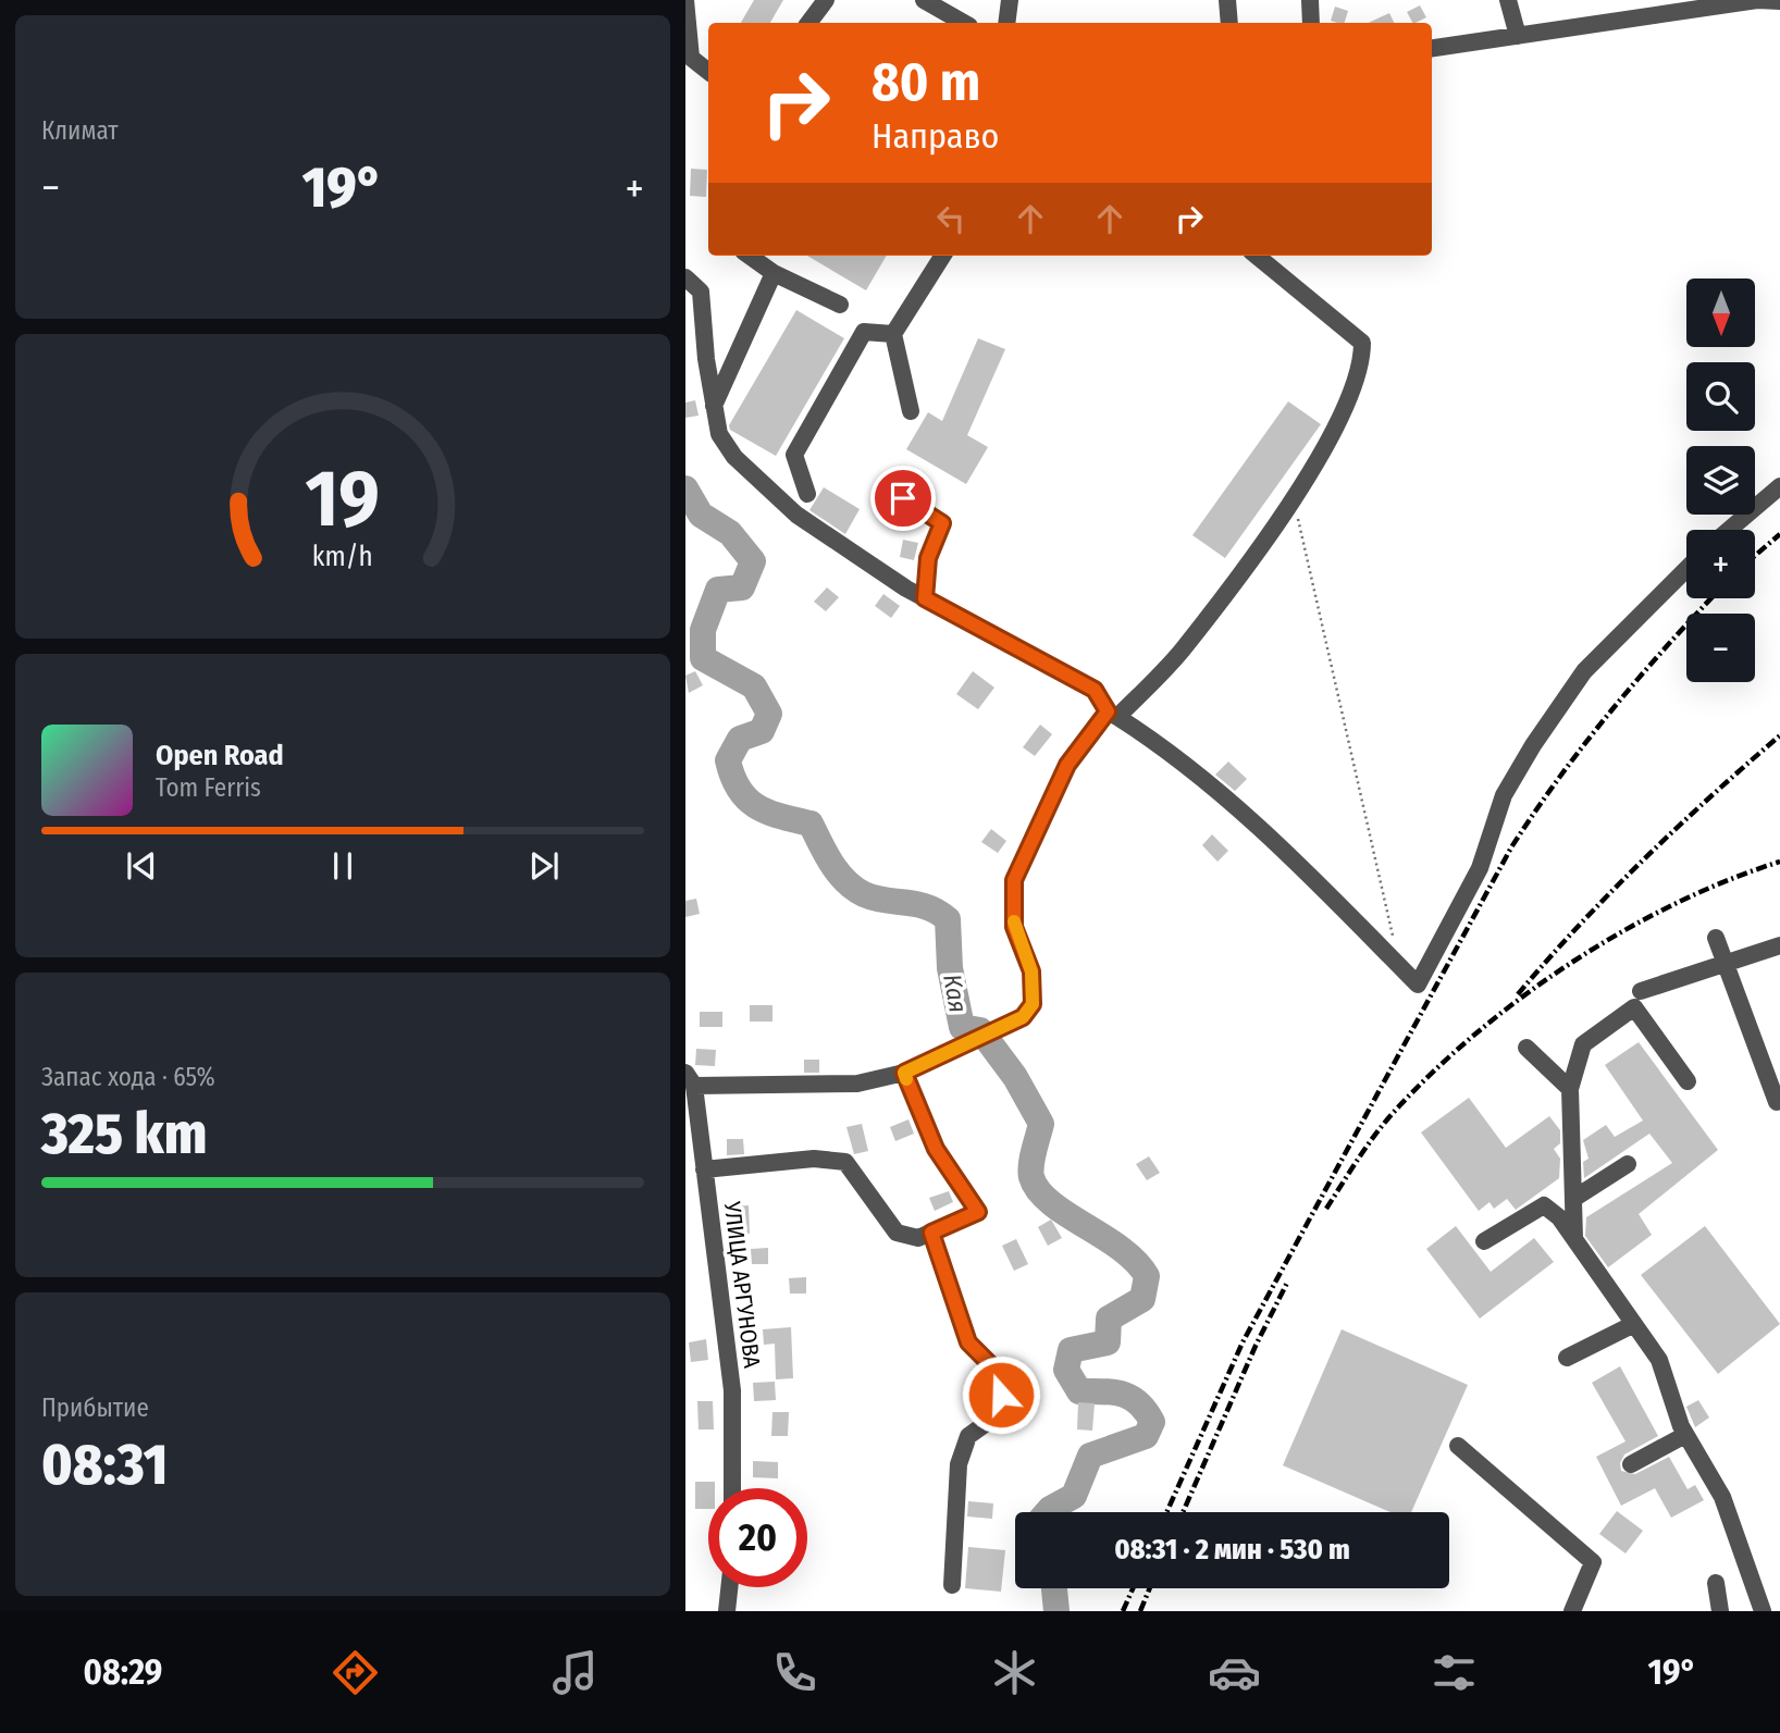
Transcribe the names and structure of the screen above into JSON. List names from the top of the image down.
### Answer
{
  "streets": {
    "street": ["УЛИЦА АРГУНОВА"]
  },
  "water": ["Кая"],
  "north": "bottom",
  "page": {
    "tile": [
      "Климат",
      ["Запас хода · 65%", "325 km"],
      ["Прибытие", "08:31"]
    ],
    "turn": ["80 m", "Направо"],
    "heat": ["−", "19°", "+"],
    "map_buttons": ["+", "−"],
    "song": ["Open Road", "Tom Ferris"],
    "limit": "20",
    "trip": "08:31 · 2 мин · 530 m",
    "tabs": ["08:29", "19°"],
    "gauge": ["19", "km/h"]
  }
}
